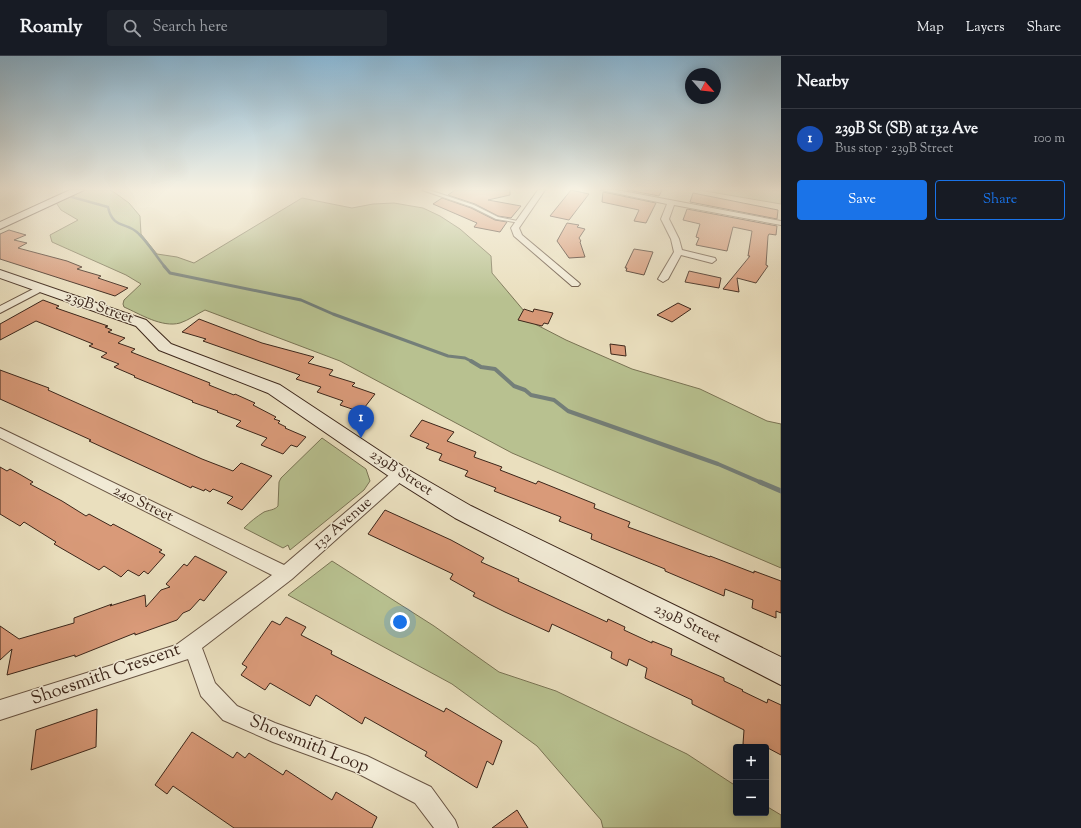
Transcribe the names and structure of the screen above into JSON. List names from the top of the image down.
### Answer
{
  "streets": {
    "street": [
      "239B Street",
      "240 Street",
      "132 Avenue",
      "Shoesmith Crescent",
      "Shoesmith Loop"
    ]
  },
  "crossings": [
    ["239B Street", "132 Avenue"],
    ["240 Street", "132 Avenue"],
    ["240 Street", "Shoesmith Crescent"],
    ["132 Avenue", "Shoesmith Crescent"],
    ["Shoesmith Crescent", "Shoesmith Loop"]
  ],
  "north": "bottom right",
  "page": {
    "header": "Roamly",
    "search": "Search here",
    "nav": ["Map", "Layers", "Share"],
    "heading": "Nearby",
    "list": [
      {
        "mark": "1",
        "name": "239B St (SB) at 132 Ave",
        "note": "Bus stop · 239B Street",
        "value": "100 m"
      }
    ],
    "buttons": ["Save", "Share"],
    "pins": "1",
    "map_buttons": ["+", "−"]
  }
}
